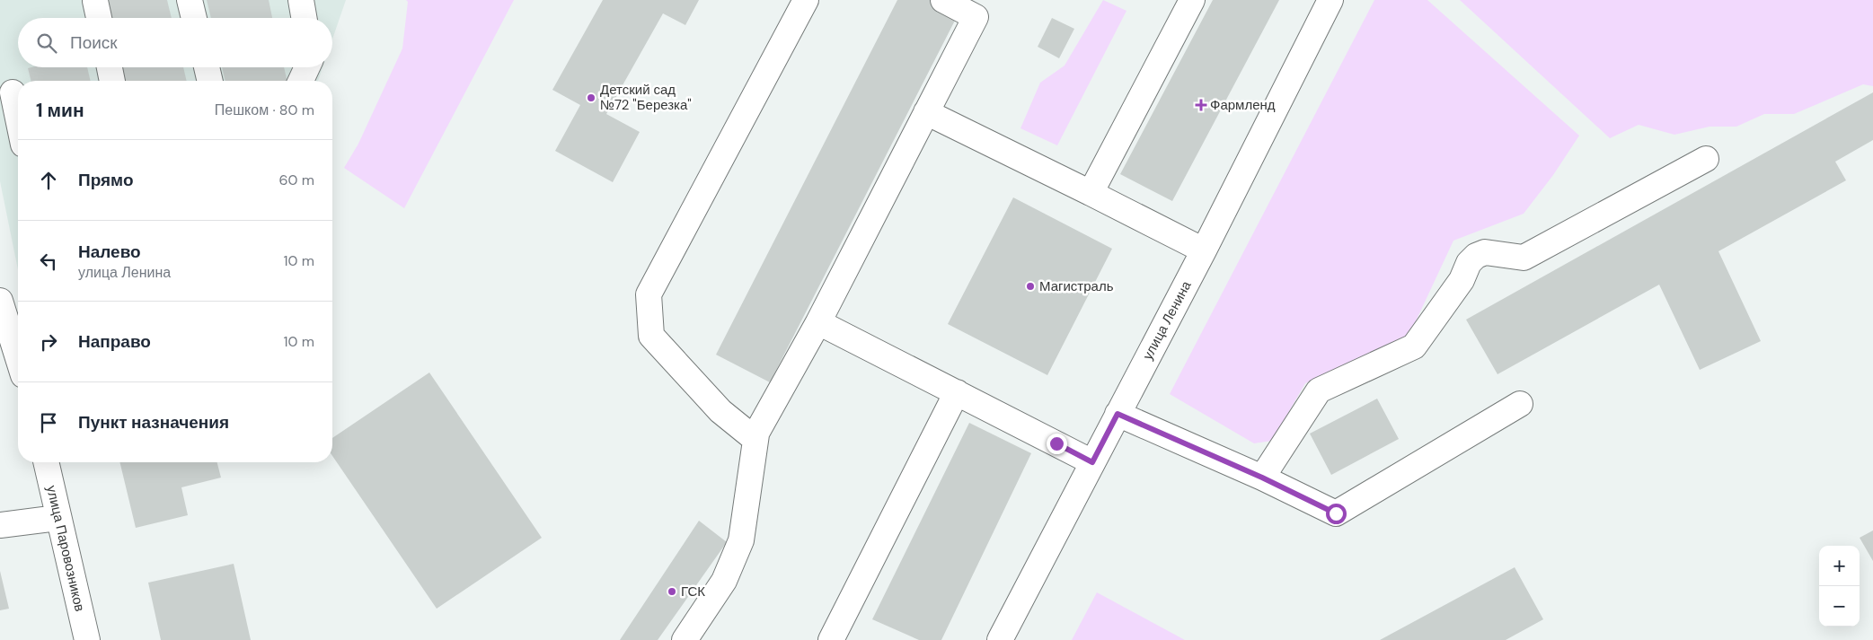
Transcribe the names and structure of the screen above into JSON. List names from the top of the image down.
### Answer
{
  "streets": {
    "street": ["улица Ленина", "улица Паровозников"]
  },
  "places": {
    "other": ["Детский сад №72 \"Березка\"", "Магистраль", "ГСК"],
    "health": ["Фармленд"]
  },
  "page": {
    "search": "Поиск",
    "heading": ["1 мин", "Пешком · 80 m"],
    "list": [
      ["Прямо", "60 m"],
      ["Налево", "улица Ленина", "10 m"],
      ["Направо", "10 m"],
      "Пункт назначения"
    ],
    "map_buttons": ["+", "−"]
  }
}
